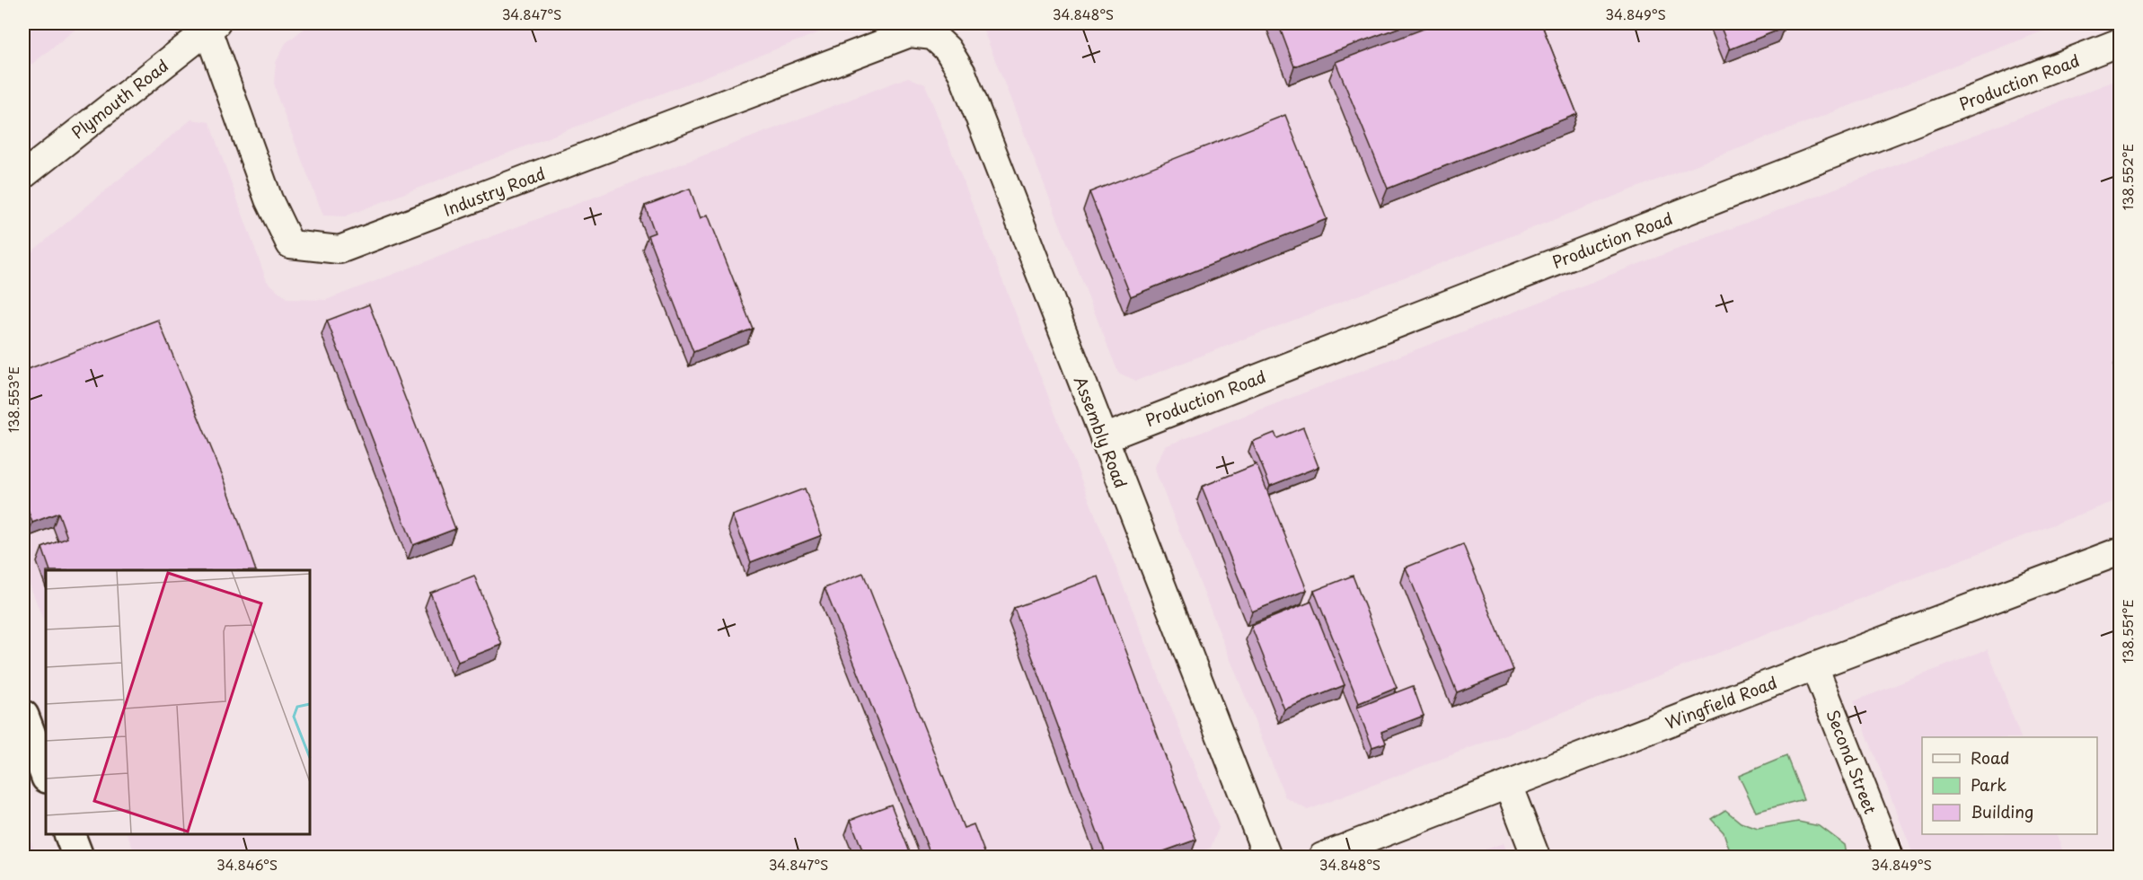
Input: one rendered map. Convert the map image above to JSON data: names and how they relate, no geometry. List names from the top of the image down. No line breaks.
{"streets":{"street":["Production Road","Plymouth Road","Industry Road","Assembly Road","Wingfield Road","Second Street"]},"crossings":[["Production Road","Assembly Road"],["Plymouth Road","Industry Road"],["Industry Road","Assembly Road"],["Wingfield Road","Second Street"]],"legend":["Road","Park","Building"],"coordinates":["34.847°S","34.848°S","34.849°S","138.552°E","138.553°E","138.551°E","34.846°S"]}
